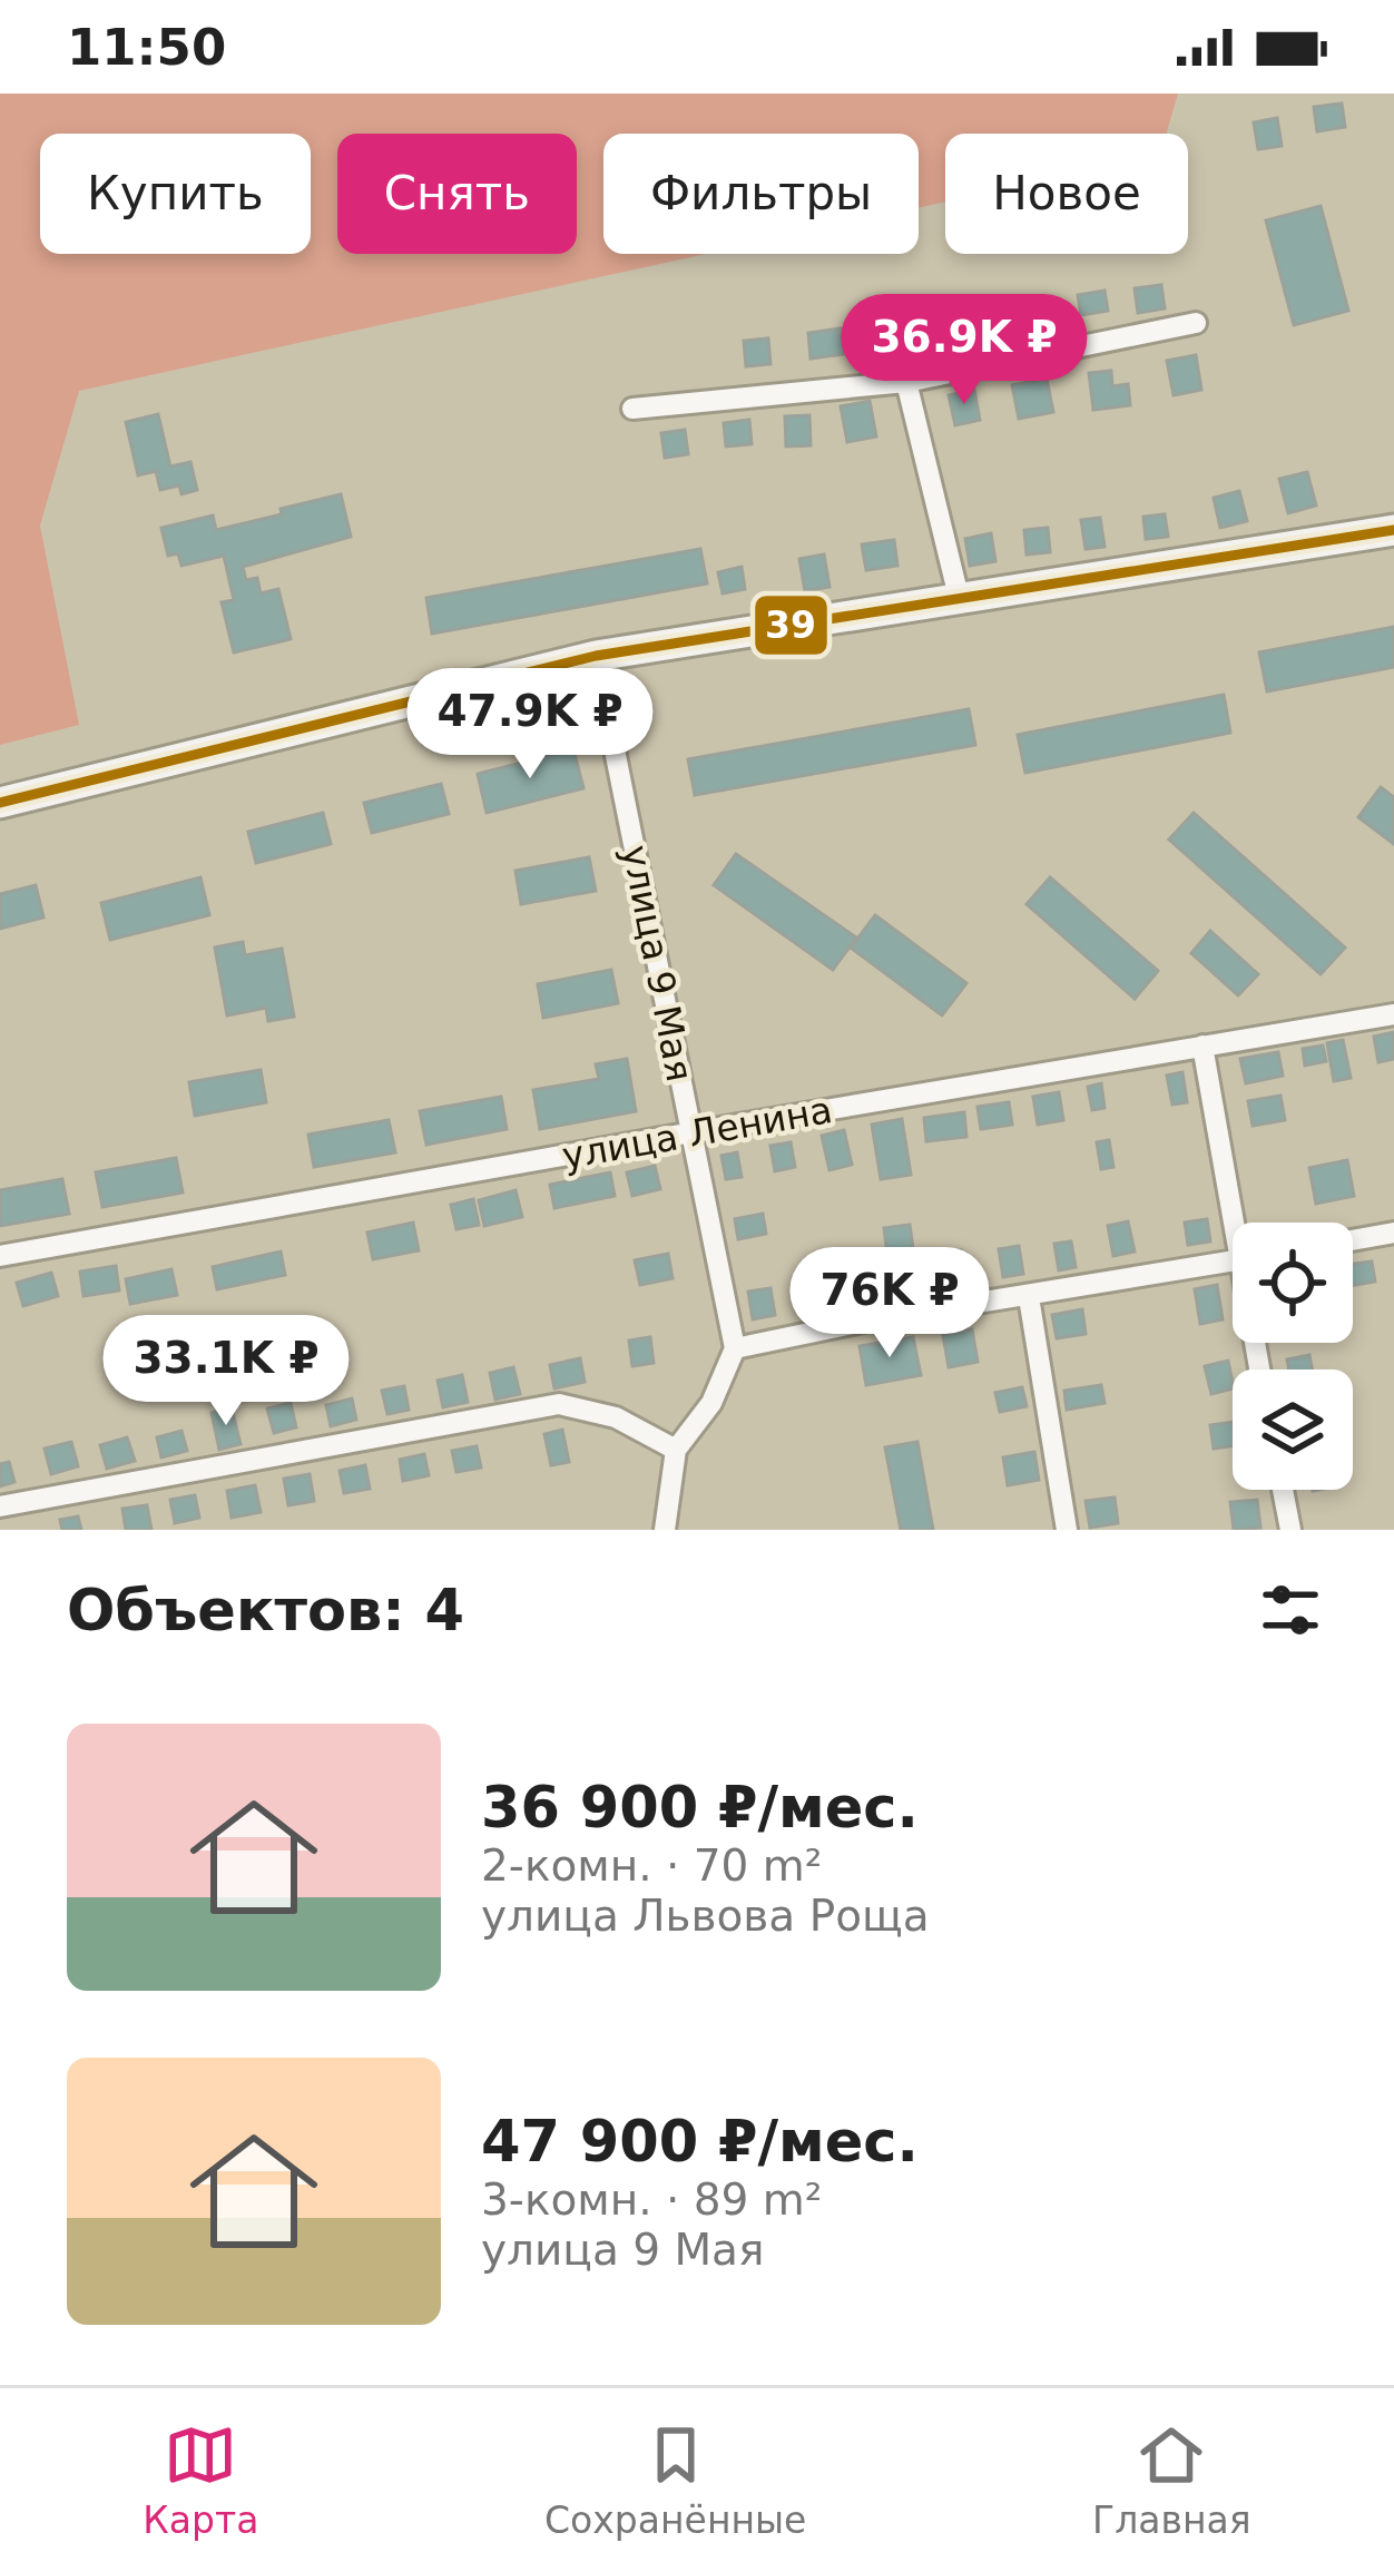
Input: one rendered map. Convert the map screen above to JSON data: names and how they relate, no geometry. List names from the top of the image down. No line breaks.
{"streets":{"street":["улица 9 Мая","улица Ленина"]},"crossings":[["улица 9 Мая","улица Ленина"]],"lines":["transit line 39"],"page":{"status":"11:50","chip":["Купить","Снять","Фильтры","Новое"],"price":["36.9K ₽","47.9K ₽","76K ₽","33.1K ₽"],"heading":"Объектов: 4","list":[{"name":"36 900 ₽/мес.","note":"2-комн. · 70 m² · улица Львова Роща"},{"name":"47 900 ₽/мес.","note":"3-комн. · 89 m² · улица 9 Мая"}],"tabs":["Карта","Сохранённые","Главная"]}}
